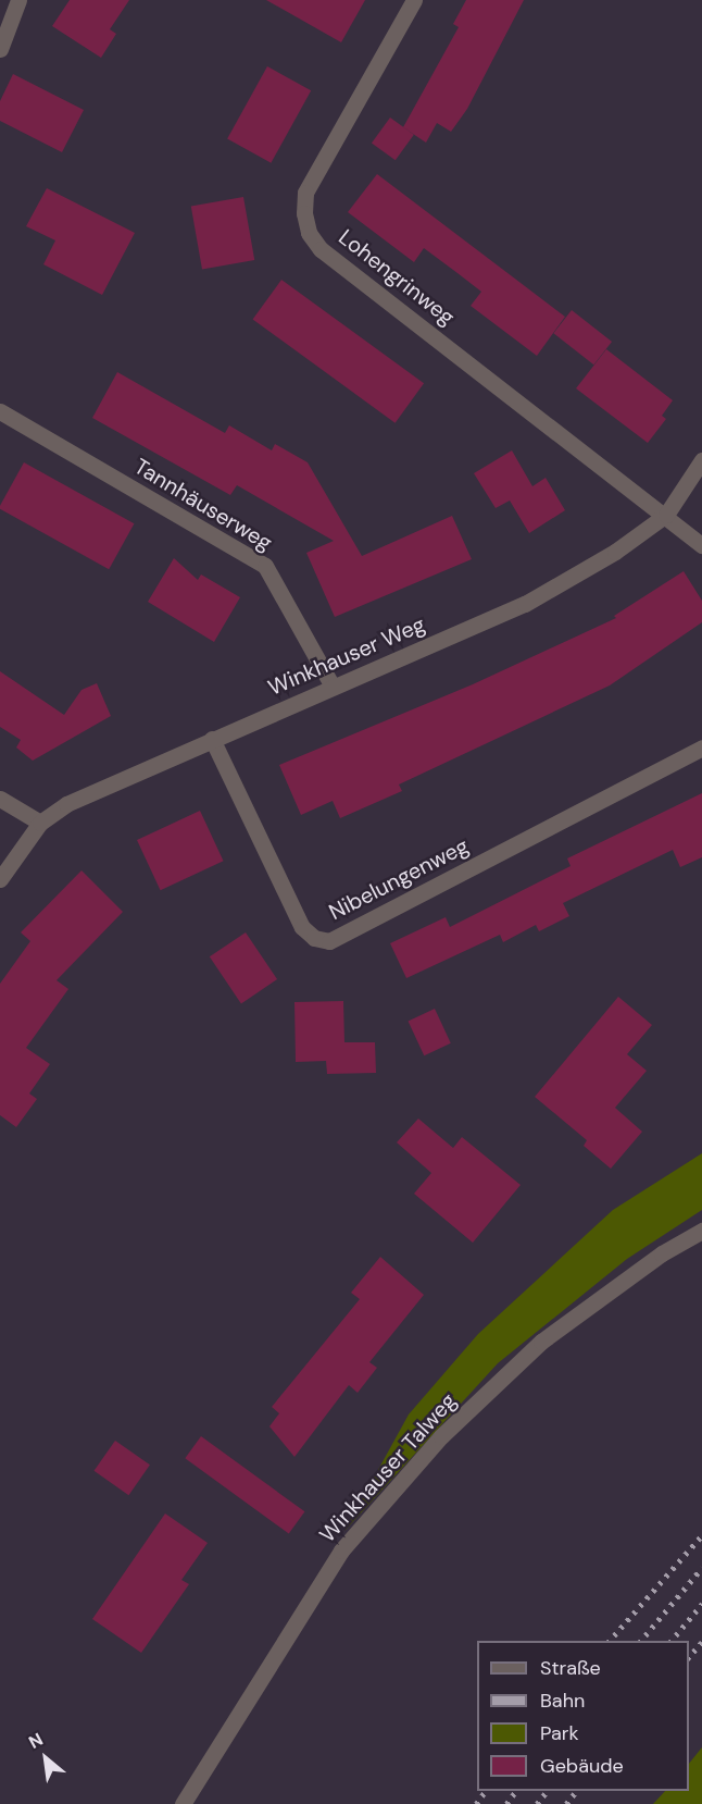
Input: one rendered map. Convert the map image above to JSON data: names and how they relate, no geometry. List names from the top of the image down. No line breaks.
{"streets":{"street":["Lohengrinweg","Tannhäuserweg","Winkhauser Weg","Nibelungenweg","Winkhauser Talweg"]},"crossings":[["Lohengrinweg","Winkhauser Weg"],["Tannhäuserweg","Winkhauser Weg"],["Winkhauser Weg","Nibelungenweg"]],"legend":["Straße","Bahn","Park","Gebäude"],"north":"top left"}
